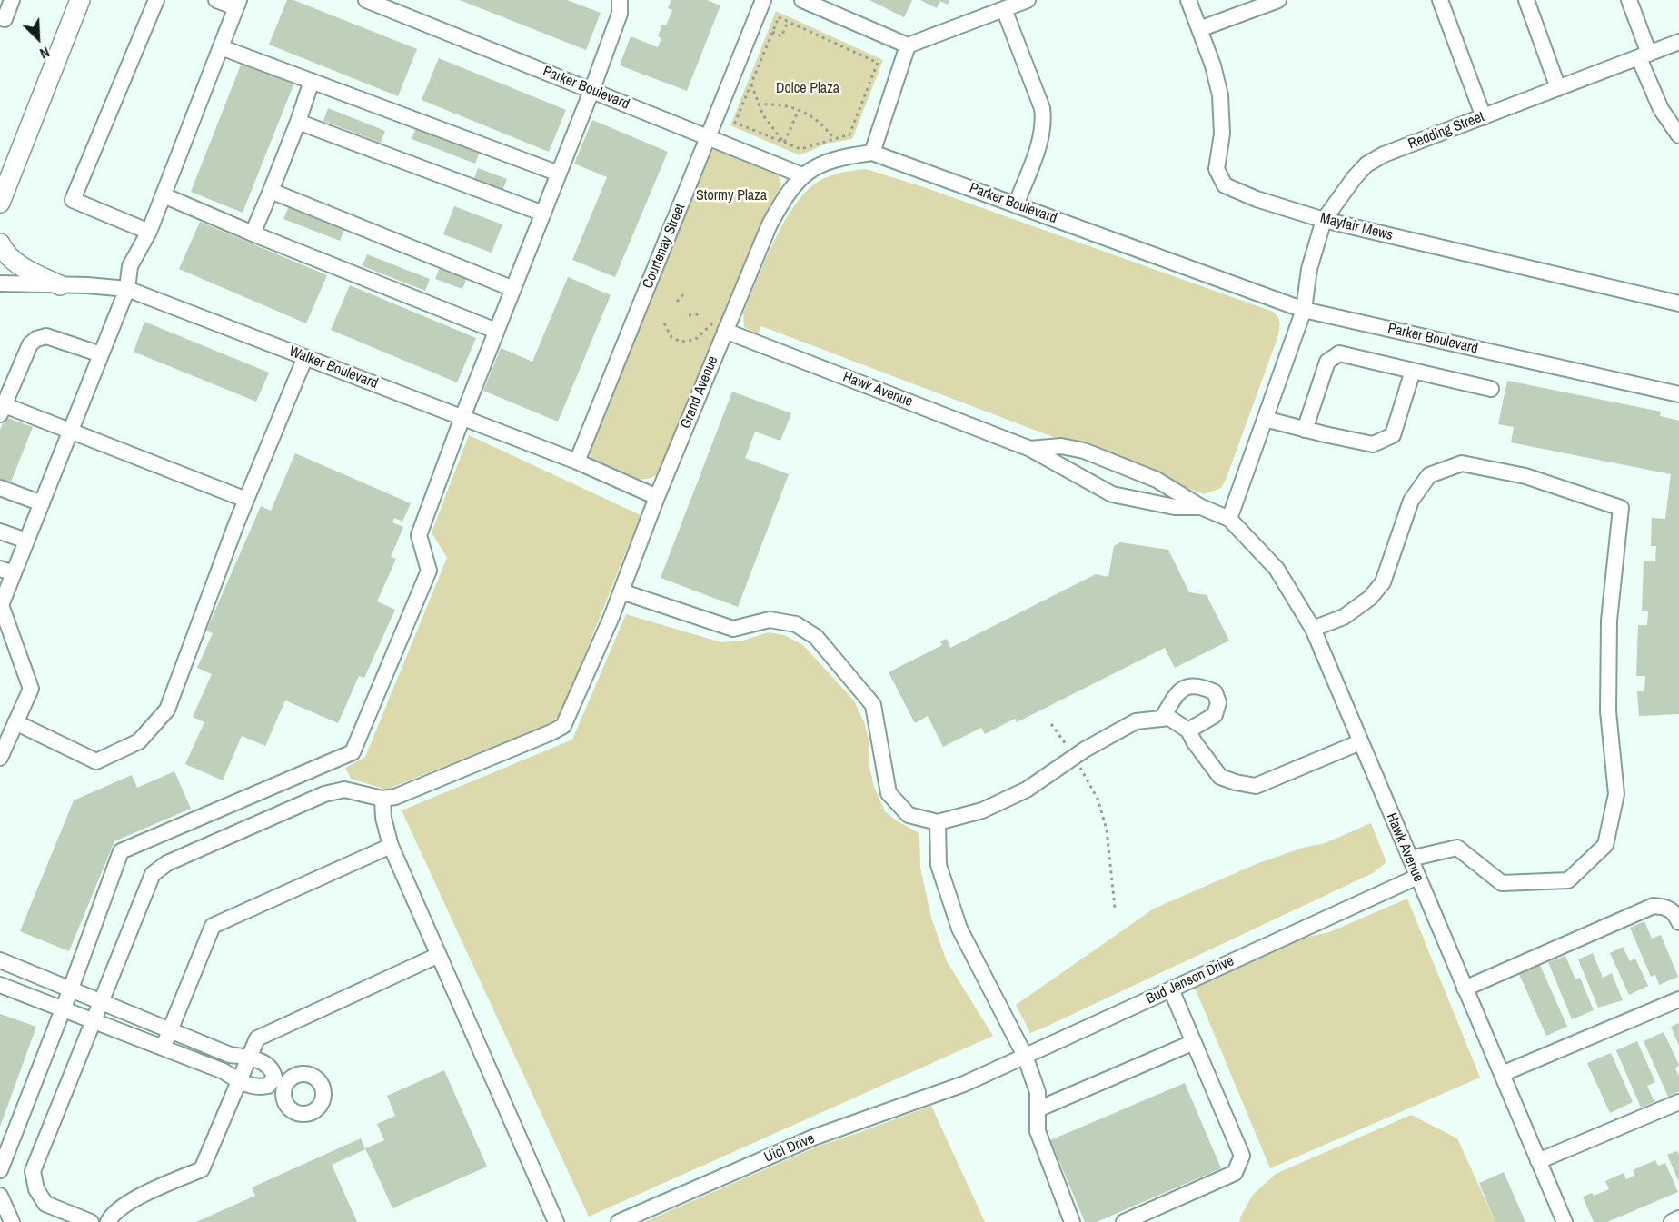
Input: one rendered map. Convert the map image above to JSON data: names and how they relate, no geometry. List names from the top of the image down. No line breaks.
{"streets":{"street":["Parker Boulevard","Redding Street","Mayfair Mews","Courtenay Street","Walker Boulevard","Hawk Avenue","Grand Avenue","Bud Jenson Drive","Uici Drive"]},"crossings":[["Parker Boulevard","Redding Street"],["Parker Boulevard","Courtenay Street"],["Parker Boulevard","Grand Avenue"],["Redding Street","Mayfair Mews"],["Redding Street","Hawk Avenue"],["Courtenay Street","Walker Boulevard"],["Walker Boulevard","Grand Avenue"],["Hawk Avenue","Grand Avenue"],["Hawk Avenue","Bud Jenson Drive"],["Bud Jenson Drive","Uici Drive"]],"parks":["Dolce Plaza","Stormy Plaza"],"north":"bottom right"}
